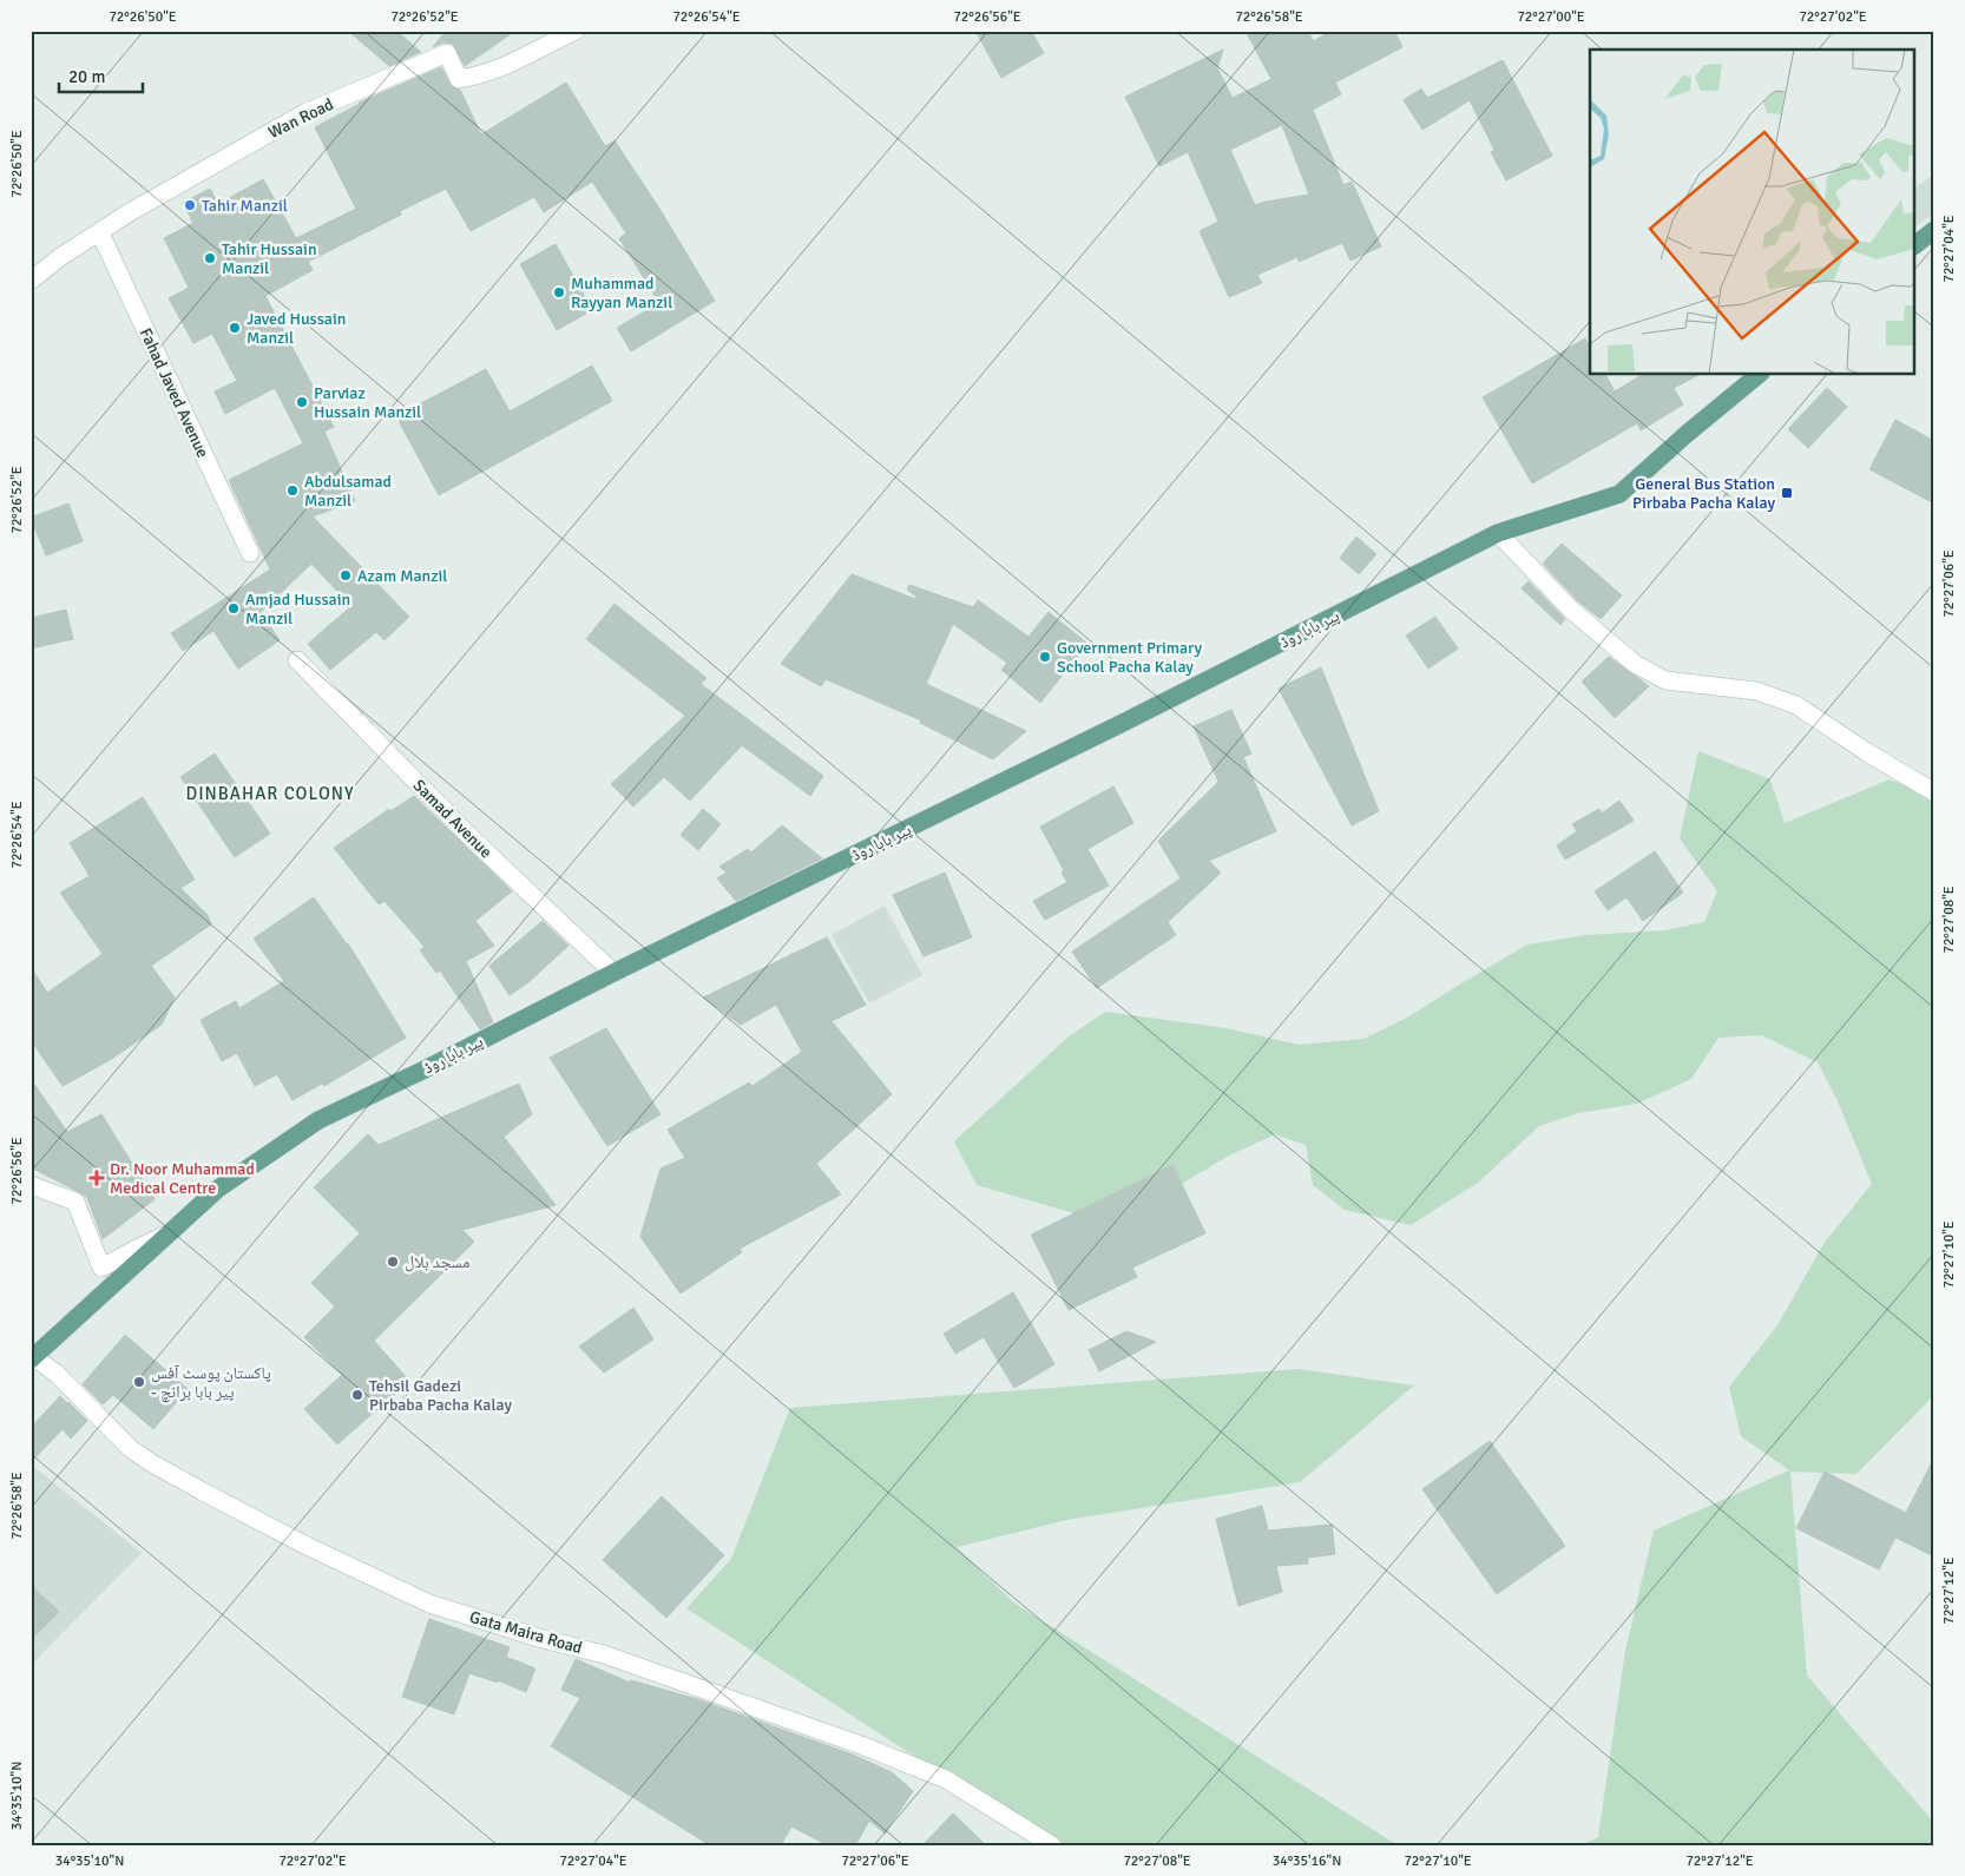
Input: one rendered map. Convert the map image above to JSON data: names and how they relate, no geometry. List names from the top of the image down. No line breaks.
{"streets":{"main road":["پیر بابا روڈ"],"street":["Wan Road","Fahad Javed Avenue","Samad Avenue","Gata Maira Road"]},"crossings":[["Wan Road","Fahad Javed Avenue"],["پیر بابا روڈ","Samad Avenue"],["پیر بابا روڈ","Gata Maira Road"]],"districts":["DINBAHAR COLONY"],"places":{"other":["Tahir Manzil","Tahir Hussain Manzil","Muhammad Rayyan Manzil","Javed Hussain Manzil","Parviaz Hussain Manzil","Abdulsamad Manzil","Azam Manzil","Amjad Hussain Manzil","Government Primary School Pacha Kalay","مسجد بلال","پاکستان پوسٹ آفس - پیر بابا برانچ","Tehsil Gadezi Pirbaba Pacha Kalay"],"transit":["General Bus Station Pirbaba Pacha Kalay"],"health":["Dr. Noor Muhammad Medical Centre"]},"scale_bar":"20 m","coordinates":["72°26'50\"E","72°26'52\"E","72°26'54\"E","72°26'56\"E","72°26'58\"E","72°27'00\"E","72°27'02\"E","72°27'04\"E","72°27'06\"E","72°27'08\"E","72°27'10\"E","72°27'12\"E","34°35'10\"N","34°35'16\"N"]}
